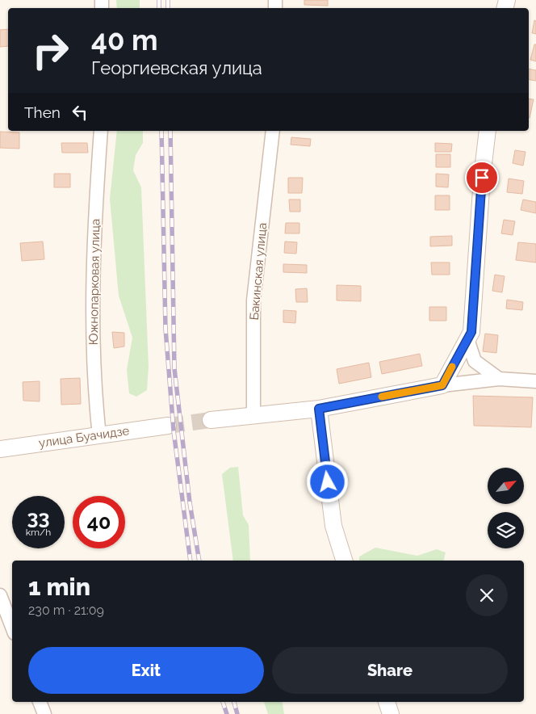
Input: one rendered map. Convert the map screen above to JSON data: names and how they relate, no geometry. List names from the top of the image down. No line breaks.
{"streets":{"street":["Бакинская улица","Южнопарковая улица","улица Буачидзе"]},"crossings":[["Южнопарковая улица","улица Буачидзе"]],"north":"top right","page":{"turn":["40 m","Георгиевская улица"],"then":"Then","speed":"33 km/h","limit":"40","heading":["1 min","230 m · 21:09"],"buttons":["Exit","Share"]}}
